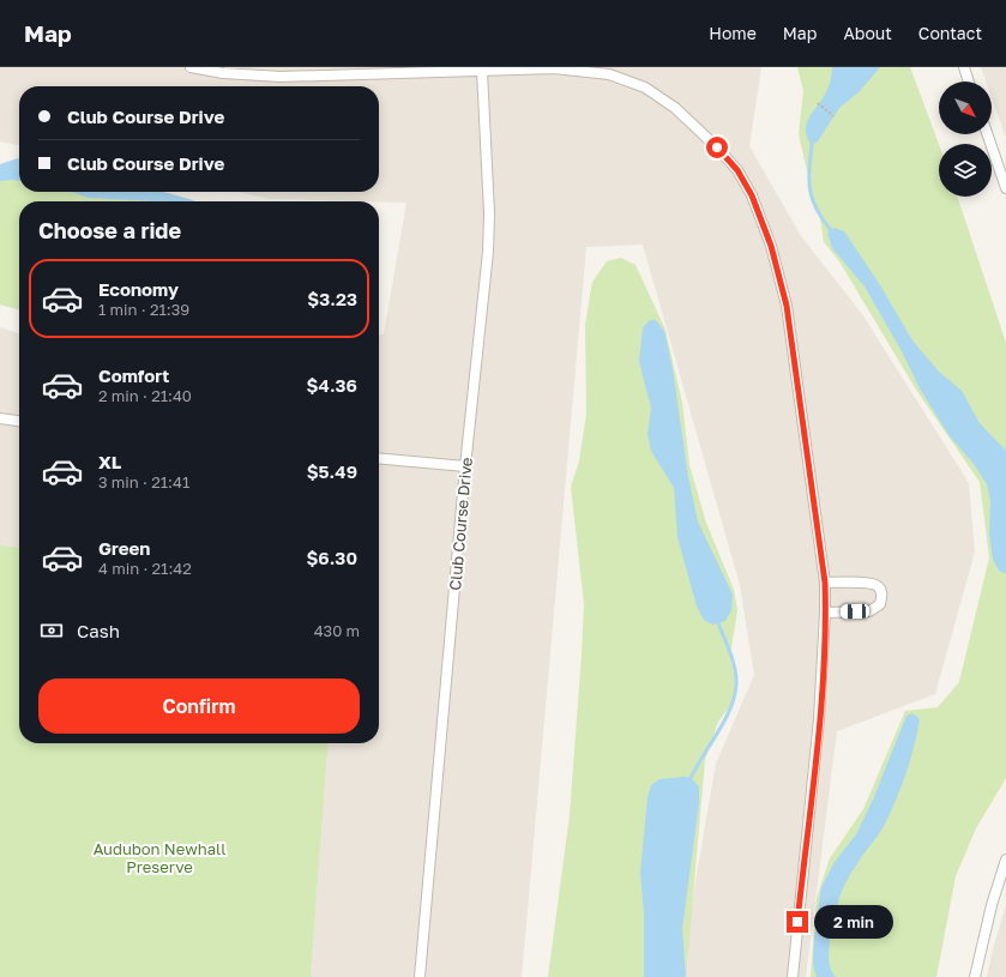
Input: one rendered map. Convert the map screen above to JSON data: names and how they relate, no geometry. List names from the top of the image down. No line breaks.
{"streets":{"street":["Club Course Drive"]},"parks":["Audubon Newhall Preserve"],"north":"bottom right","page":{"header":"Map","nav":["Home","Map","About","Contact"],"banner":["Club Course Drive","Club Course Drive"],"heading":"Choose a ride","list":[{"name":"Economy","note":"1 min · 21:39","value":"$3.23"},{"name":"Comfort","note":"2 min · 21:40","value":"$4.36"},{"name":"XL","note":"3 min · 21:41","value":"$5.49"},{"name":"Green","note":"4 min · 21:42","value":"$6.30"}],"pay":["Cash","430 m"],"buttons":"Confirm","bubble":"2 min"}}
